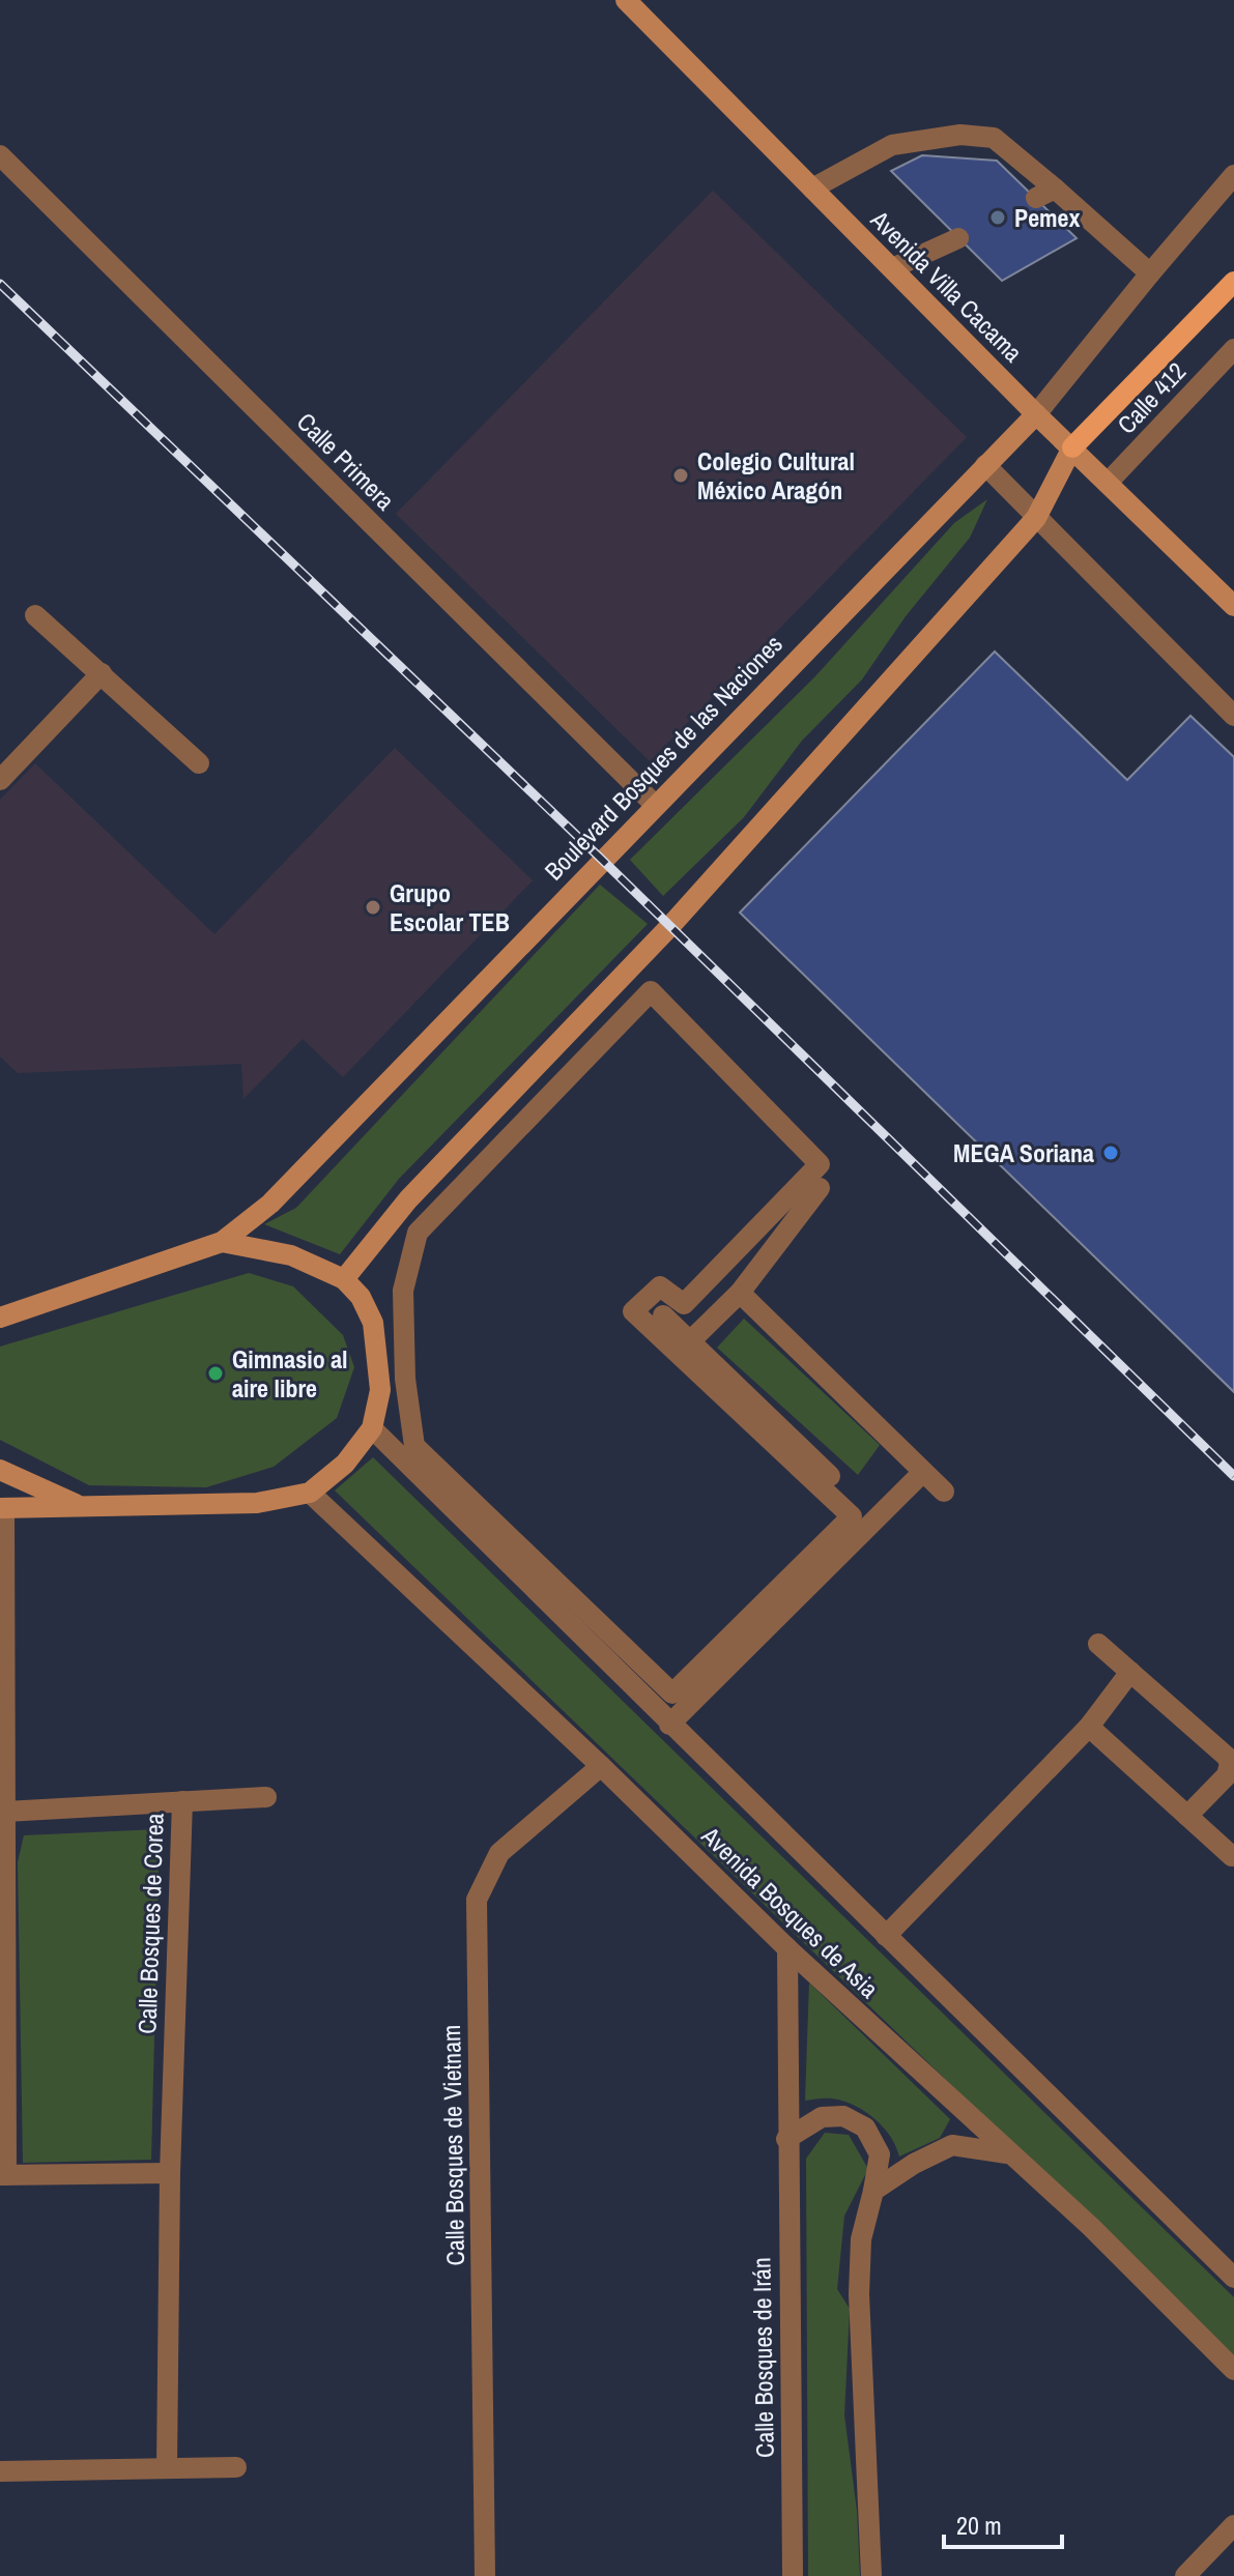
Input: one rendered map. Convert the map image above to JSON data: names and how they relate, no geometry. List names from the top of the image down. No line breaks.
{"streets":{"street":["Avenida Villa Cacama","Calle 412","Calle Primera","Boulevard Bosques de las Naciones","Avenida Bosques de Asia","Calle Bosques de Corea","Calle Bosques de Vietnam","Calle Bosques de Irán"]},"crossings":[["Avenida Villa Cacama","Calle 412"],["Avenida Villa Cacama","Boulevard Bosques de las Naciones"],["Calle Primera","Boulevard Bosques de las Naciones"],["Boulevard Bosques de las Naciones","Avenida Bosques de Asia"],["Avenida Bosques de Asia","Calle Bosques de Vietnam"],["Avenida Bosques de Asia","Calle Bosques de Irán"]],"places":["Pemex","Colegio Cultural México Aragón","Grupo Escolar TEB","MEGA Soriana","Gimnasio al aire libre"],"scale_bar":"20 m"}
